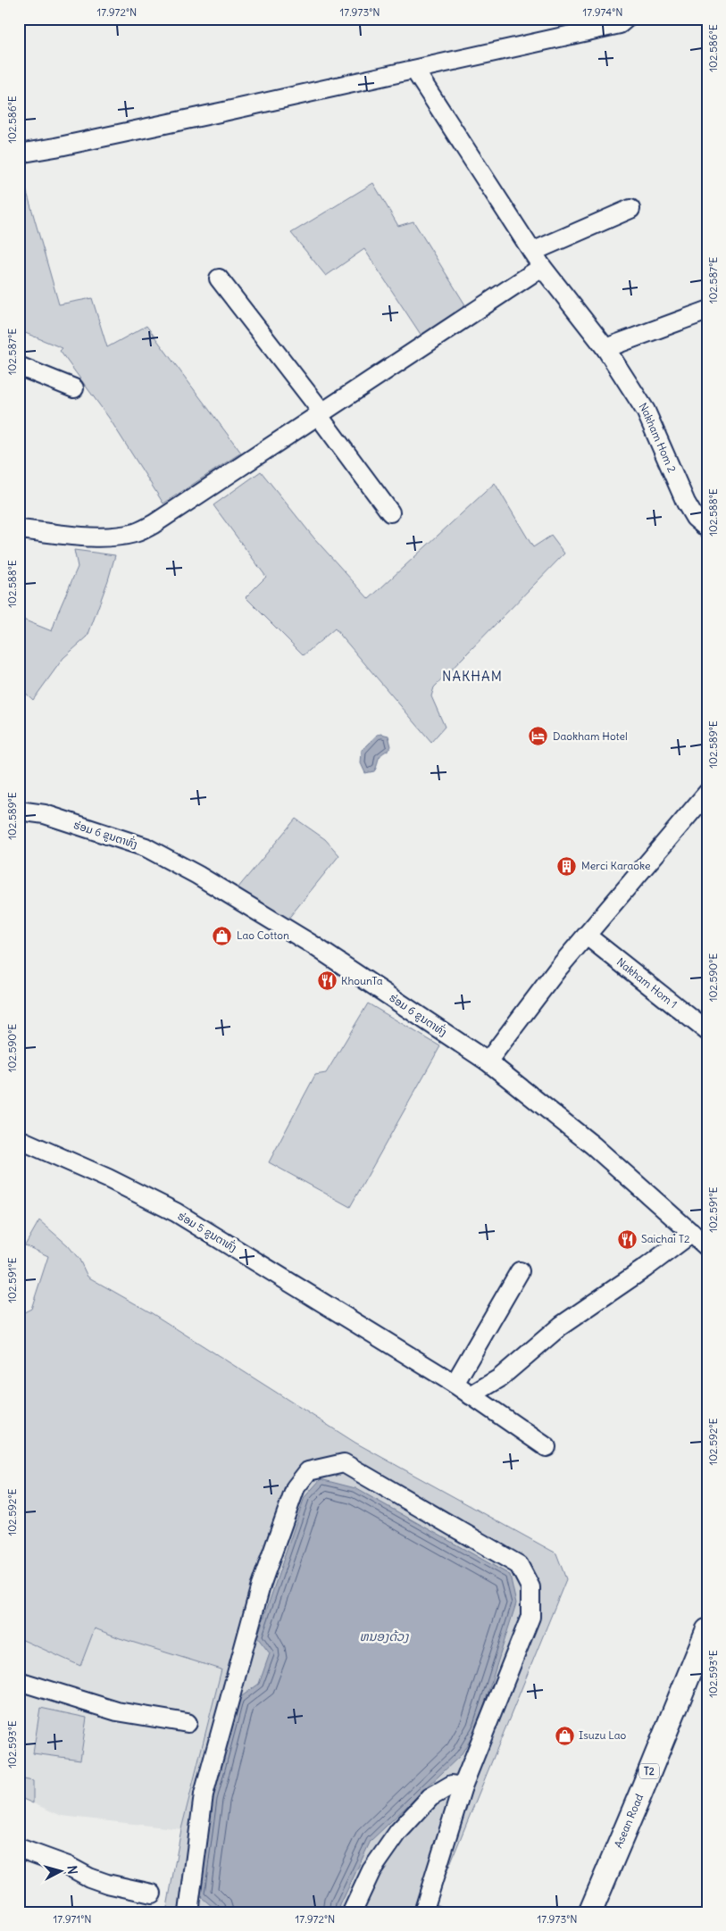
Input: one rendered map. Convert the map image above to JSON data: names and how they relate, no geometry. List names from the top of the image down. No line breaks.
{"streets":{"main road":["T2","Asean Road"],"street":["Nakham Hom 2","ຮ່ອມ 6 ຂູນຕາທົ່ງ","Nakham Hom 1","ຮ່ອມ 5 ຂູນຕາທົ່ງ"]},"districts":["NAKHAM"],"water":["ຫນອງດ້ວງ"],"places":{"hotel":["Daokham Hotel"],"building":["Merci Karaoke"],"shop":["Lao Cotton","Isuzu Lao"],"restaurant":["KhounTa","Saichai T2"]},"north":"right","coordinates":["17.972°N","17.973°N","17.974°N","102.586°E","102.587°E","102.588°E","102.589°E","102.590°E","102.591°E","102.592°E","102.593°E","17.971°N"]}
